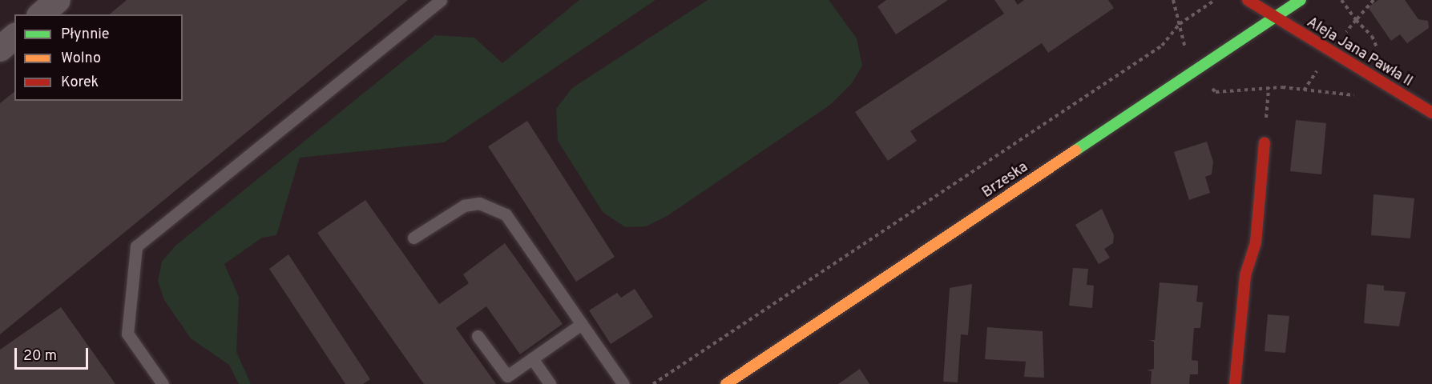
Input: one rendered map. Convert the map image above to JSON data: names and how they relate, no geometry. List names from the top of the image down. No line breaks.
{"streets":{"street":["Aleja Jana Pawła II","Brzeska"]},"crossings":[["Aleja Jana Pawła II","Brzeska"]],"legend":["Płynnie","Wolno","Korek"],"scale_bar":"20 m"}
